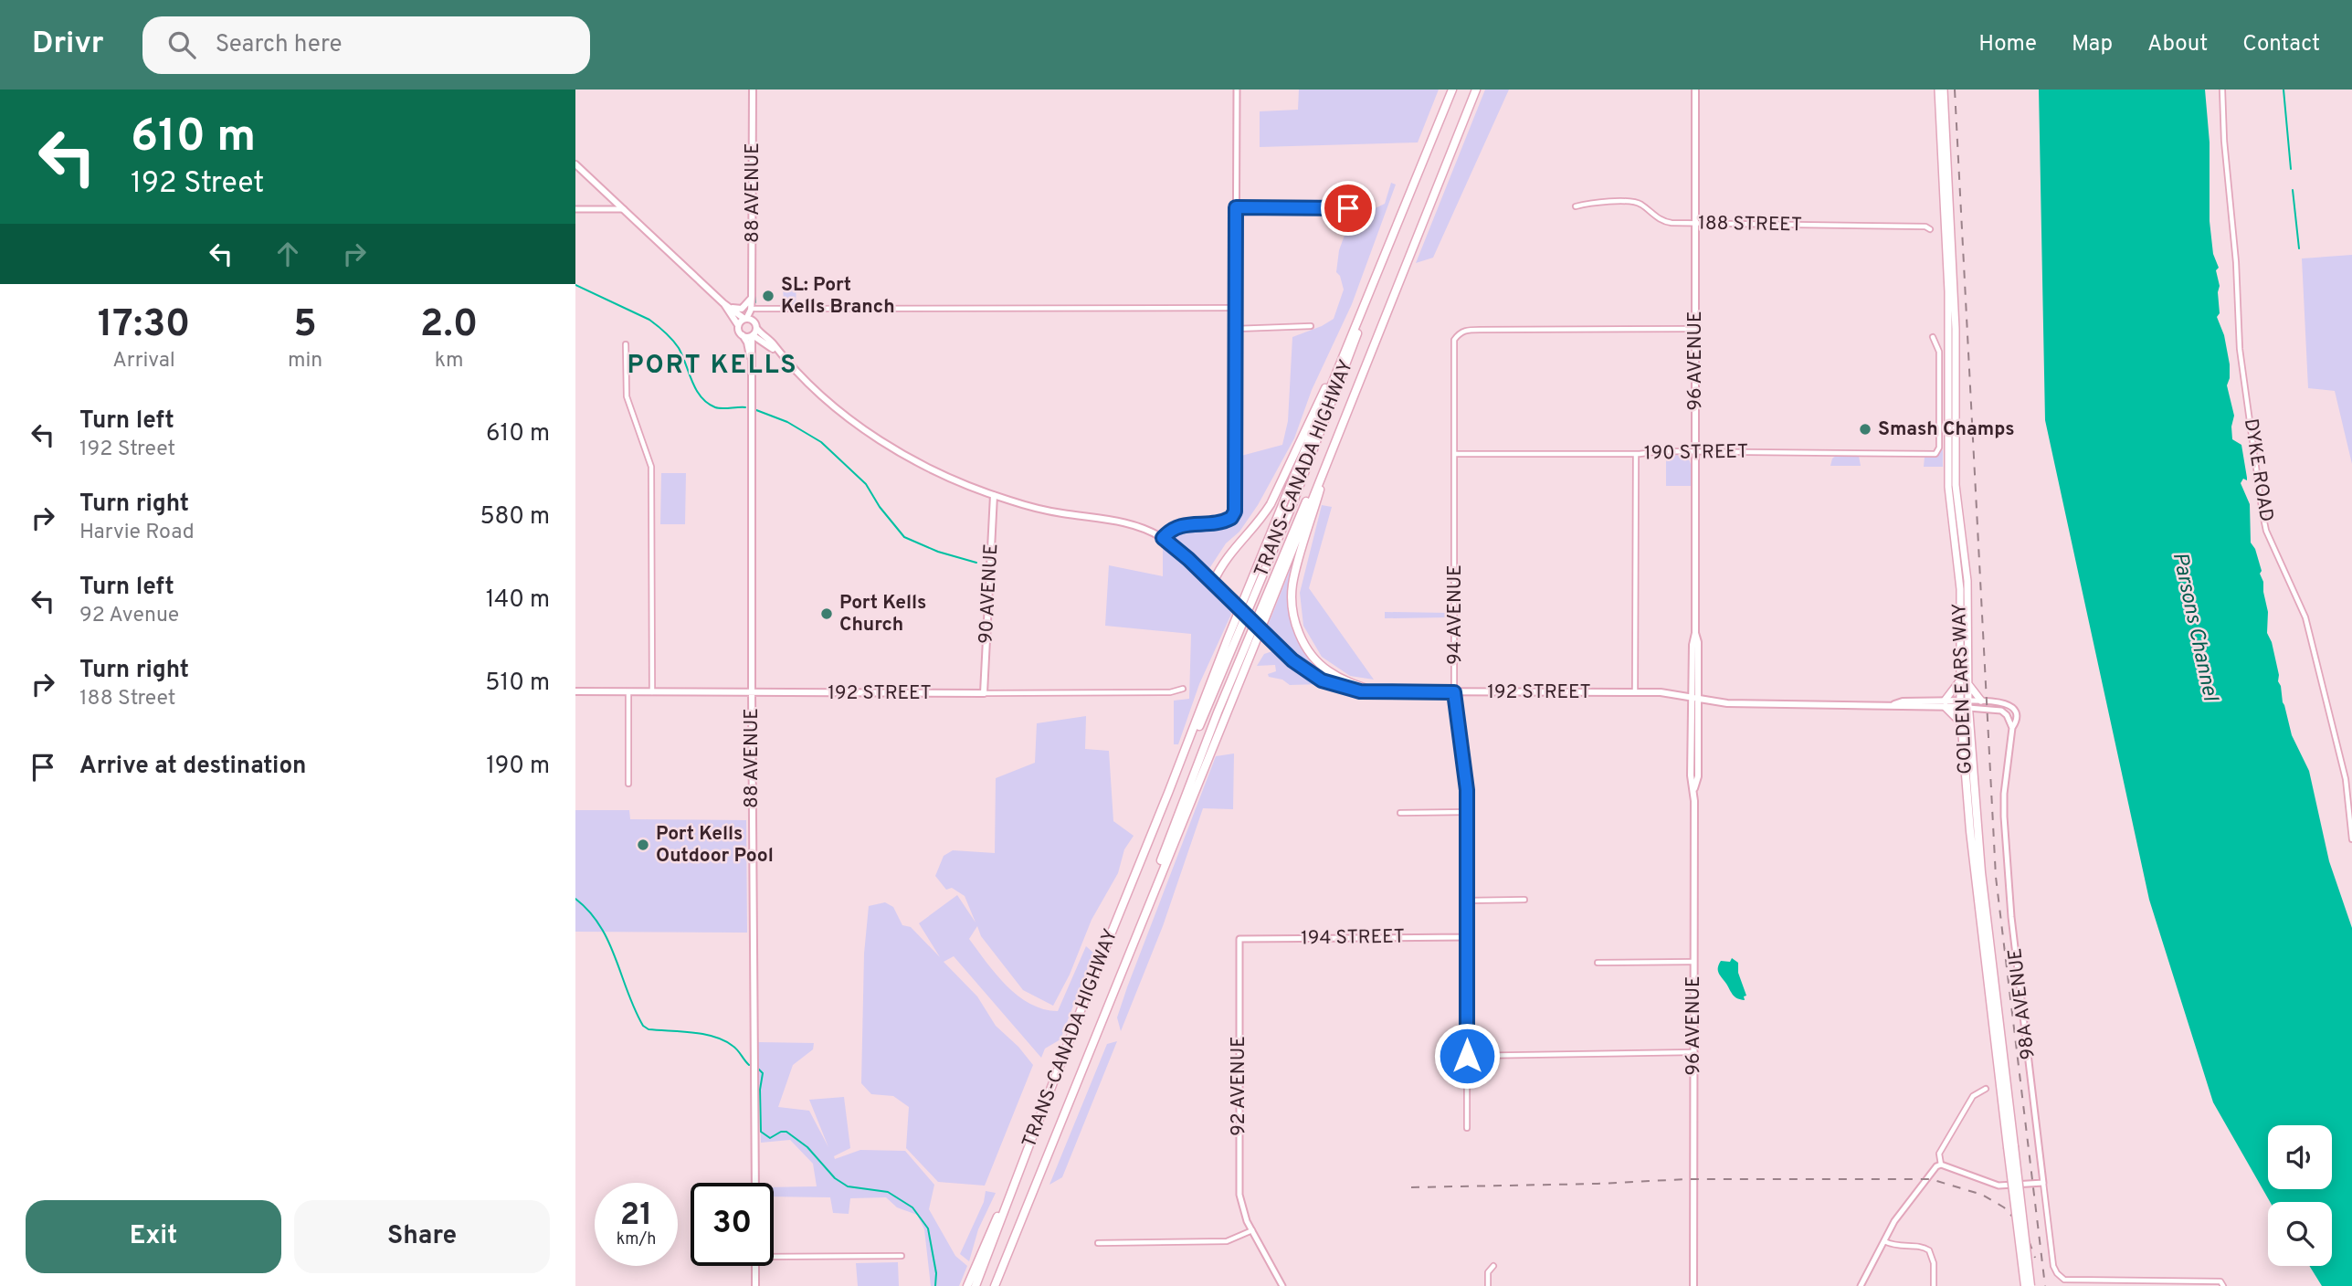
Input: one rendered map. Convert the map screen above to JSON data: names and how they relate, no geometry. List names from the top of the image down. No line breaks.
{"streets":{"highway":["TRANS-CANADA HIGHWAY","GOLDEN EARS WAY"],"main road":["88 AVENUE","96 AVENUE","90 AVENUE","192 STREET"],"street":["188 STREET","190 STREET","DYKE ROAD","94 AVENUE","194 STREET","98A AVENUE","92 AVENUE"]},"crossings":[["88 AVENUE","192 STREET"],["188 STREET","96 AVENUE"],["96 AVENUE","190 STREET"],["96 AVENUE","94 AVENUE"],["96 AVENUE","192 STREET"],["190 STREET","94 AVENUE"],["90 AVENUE","192 STREET"],["94 AVENUE","192 STREET"],["94 AVENUE","194 STREET"],["GOLDEN EARS WAY","192 STREET"],["192 STREET","98A AVENUE"],["194 STREET","92 AVENUE"]],"districts":["PORT KELLS"],"water":["Parsons Channel"],"places":["SL: Port Kells Branch","Smash Champs","Port Kells Church","Port Kells Outdoor Pool"],"page":{"header":"Drivr","search":"Search here","nav":["Home","Map","About","Contact"],"turn":["610 m","192 Street"],"eta":["17:30","Arrival","5","min","2.0","km"],"list":[{"name":"Turn left","note":"192 Street","value":"610 m"},{"name":"Turn right","note":"Harvie Road","value":"580 m"},{"name":"Turn left","note":"92 Avenue","value":"140 m"},{"name":"Turn right","note":"188 Street","value":"510 m"},{"name":"Arrive at destination","value":"190 m"}],"speed":"21 km/h","limit":"30","buttons":["Exit","Share"]}}
